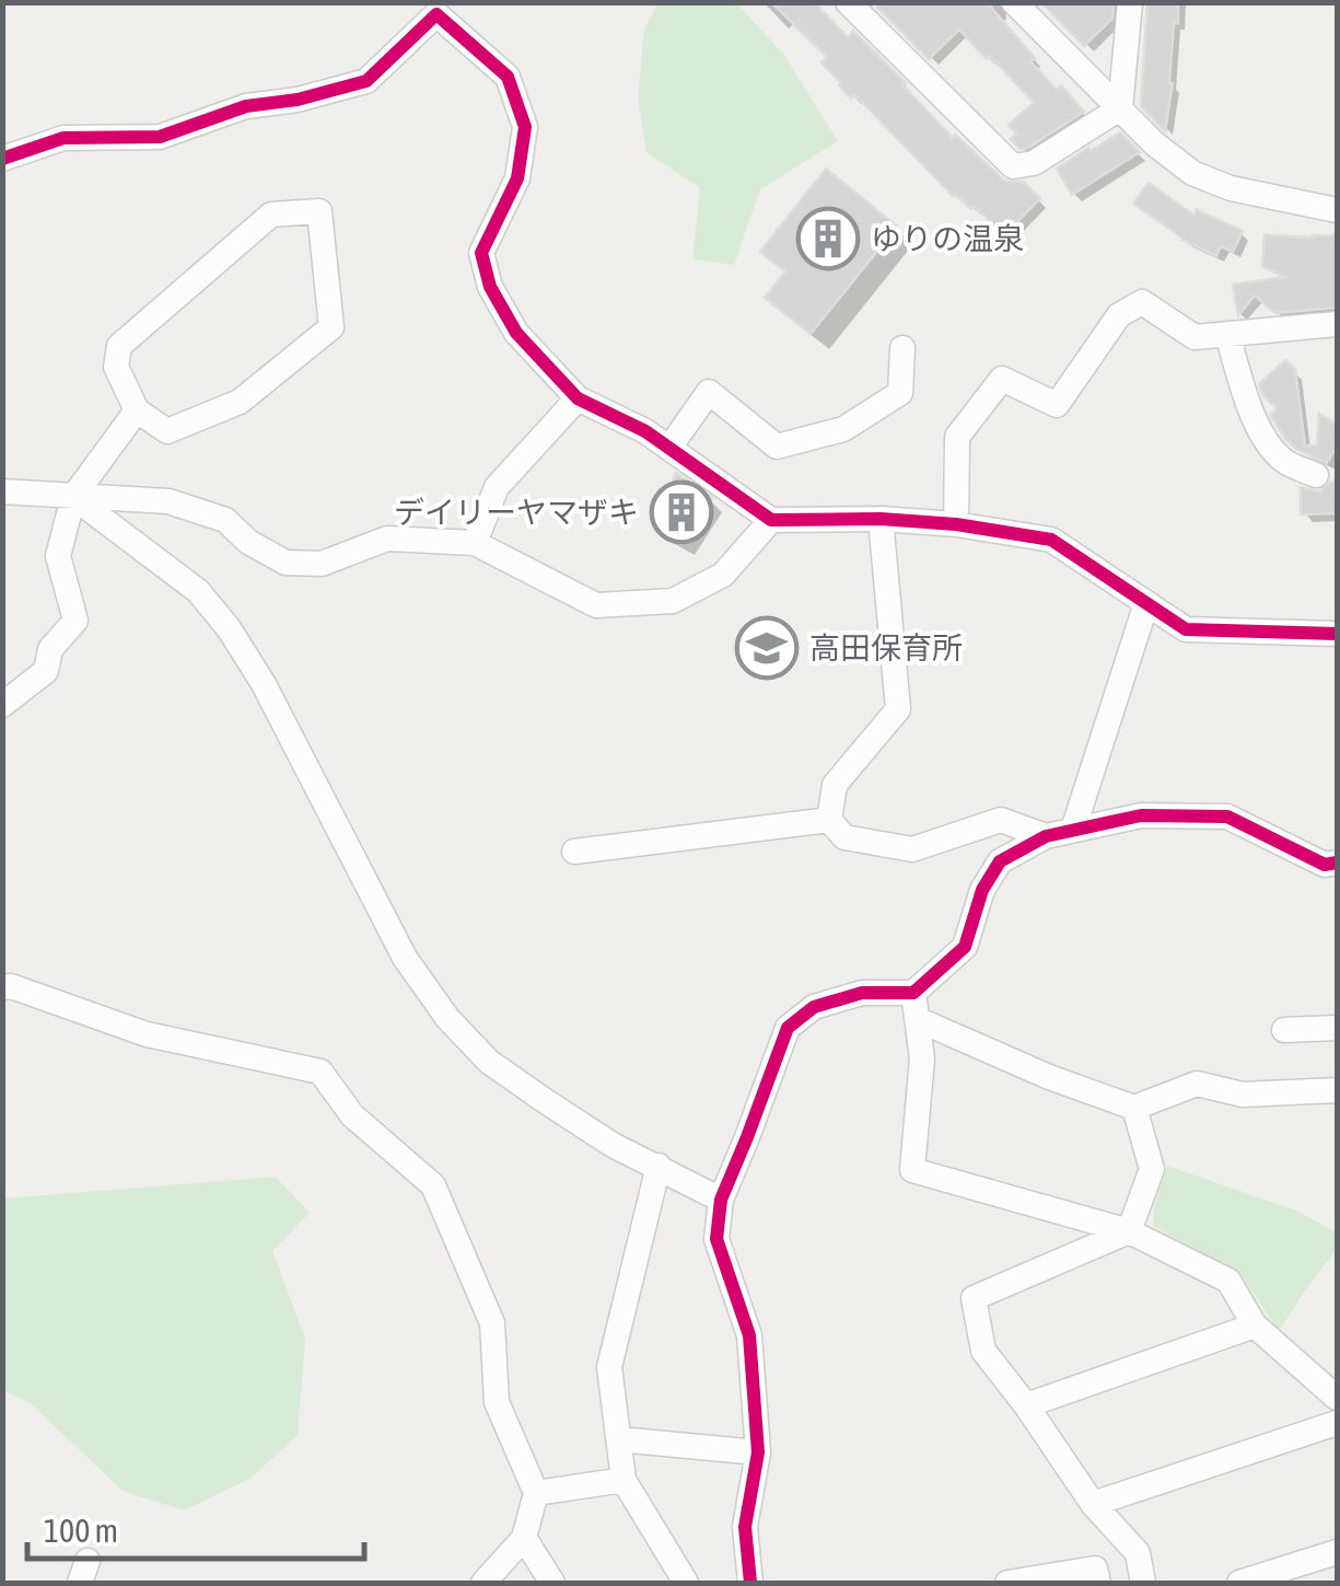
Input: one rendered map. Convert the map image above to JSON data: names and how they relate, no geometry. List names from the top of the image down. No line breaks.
{"places":{"building":["ゆりの温泉","デイリーヤマザキ"],"school or university":["高田保育所"]},"scale_bar":"100 m"}
